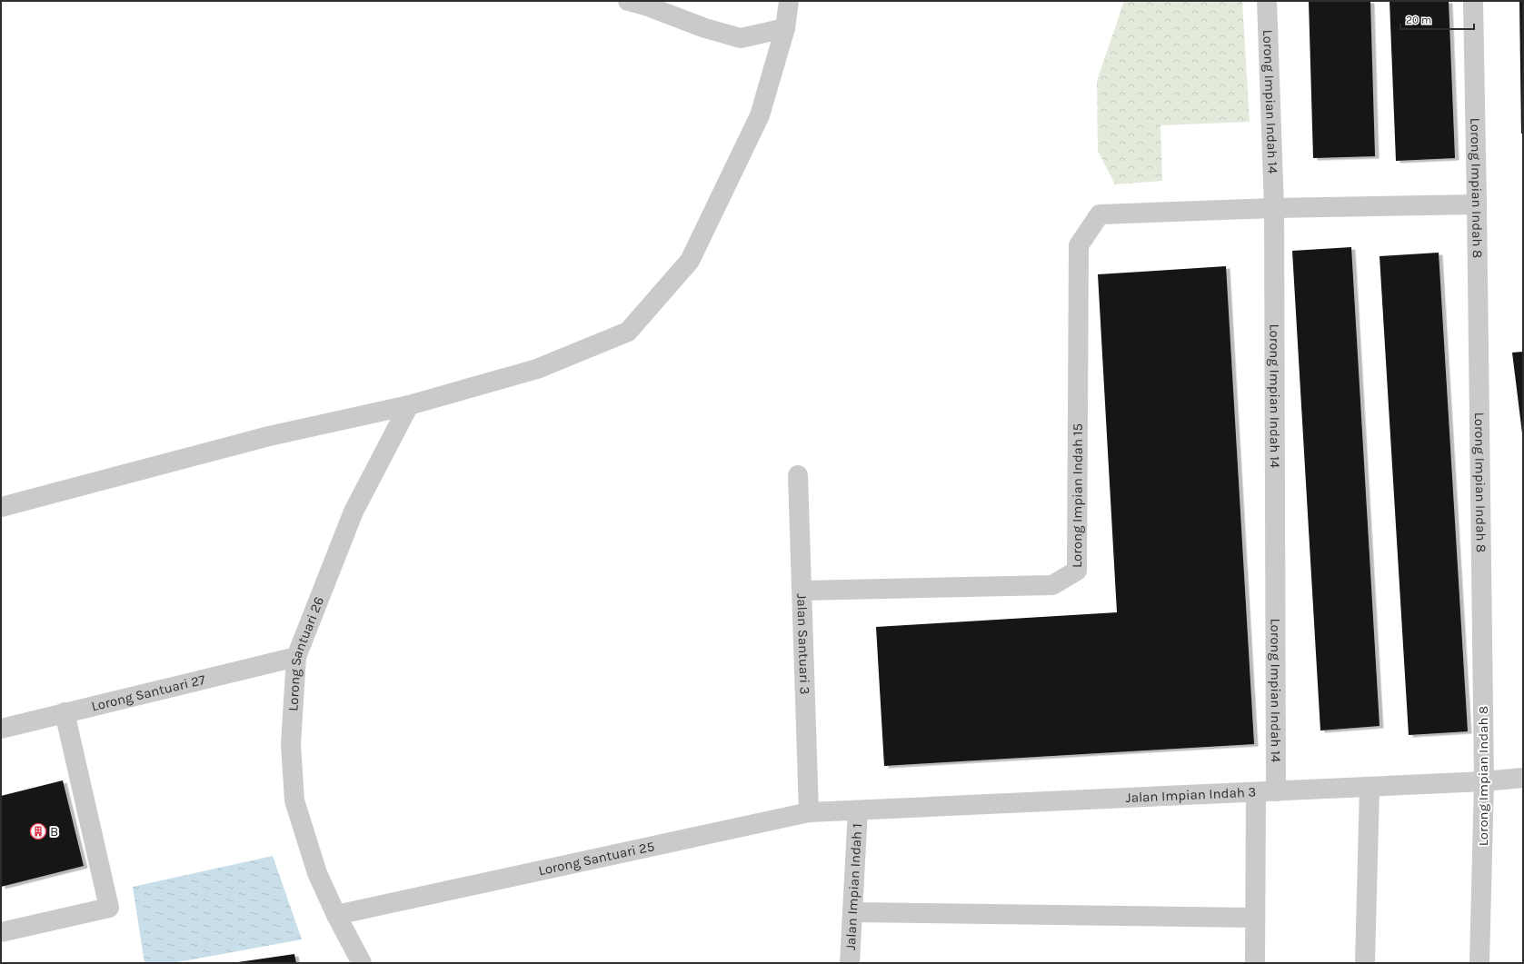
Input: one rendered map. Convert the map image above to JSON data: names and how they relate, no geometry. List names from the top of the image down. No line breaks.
{"streets":{"street":["Lorong Impian Indah 14","Lorong Impian Indah 8","Lorong Impian Indah 15","Jalan Santuari 3","Lorong Santuari 26","Lorong Santuari 27","Jalan Impian Indah 3","Lorong Santuari 25","Jalan Impian Indah 1"]},"crossings":[["Lorong Impian Indah 14","Lorong Impian Indah 15"],["Lorong Impian Indah 14","Jalan Impian Indah 3"],["Lorong Impian Indah 8","Jalan Impian Indah 3"],["Lorong Impian Indah 15","Jalan Santuari 3"],["Jalan Santuari 3","Lorong Santuari 25"],["Lorong Santuari 26","Lorong Santuari 27"],["Lorong Santuari 26","Lorong Santuari 25"],["Jalan Impian Indah 3","Lorong Santuari 25"],["Jalan Impian Indah 3","Jalan Impian Indah 1"],["Lorong Santuari 25","Jalan Impian Indah 1"]],"places":{"building":["B"]},"scale_bar":"20 m"}
